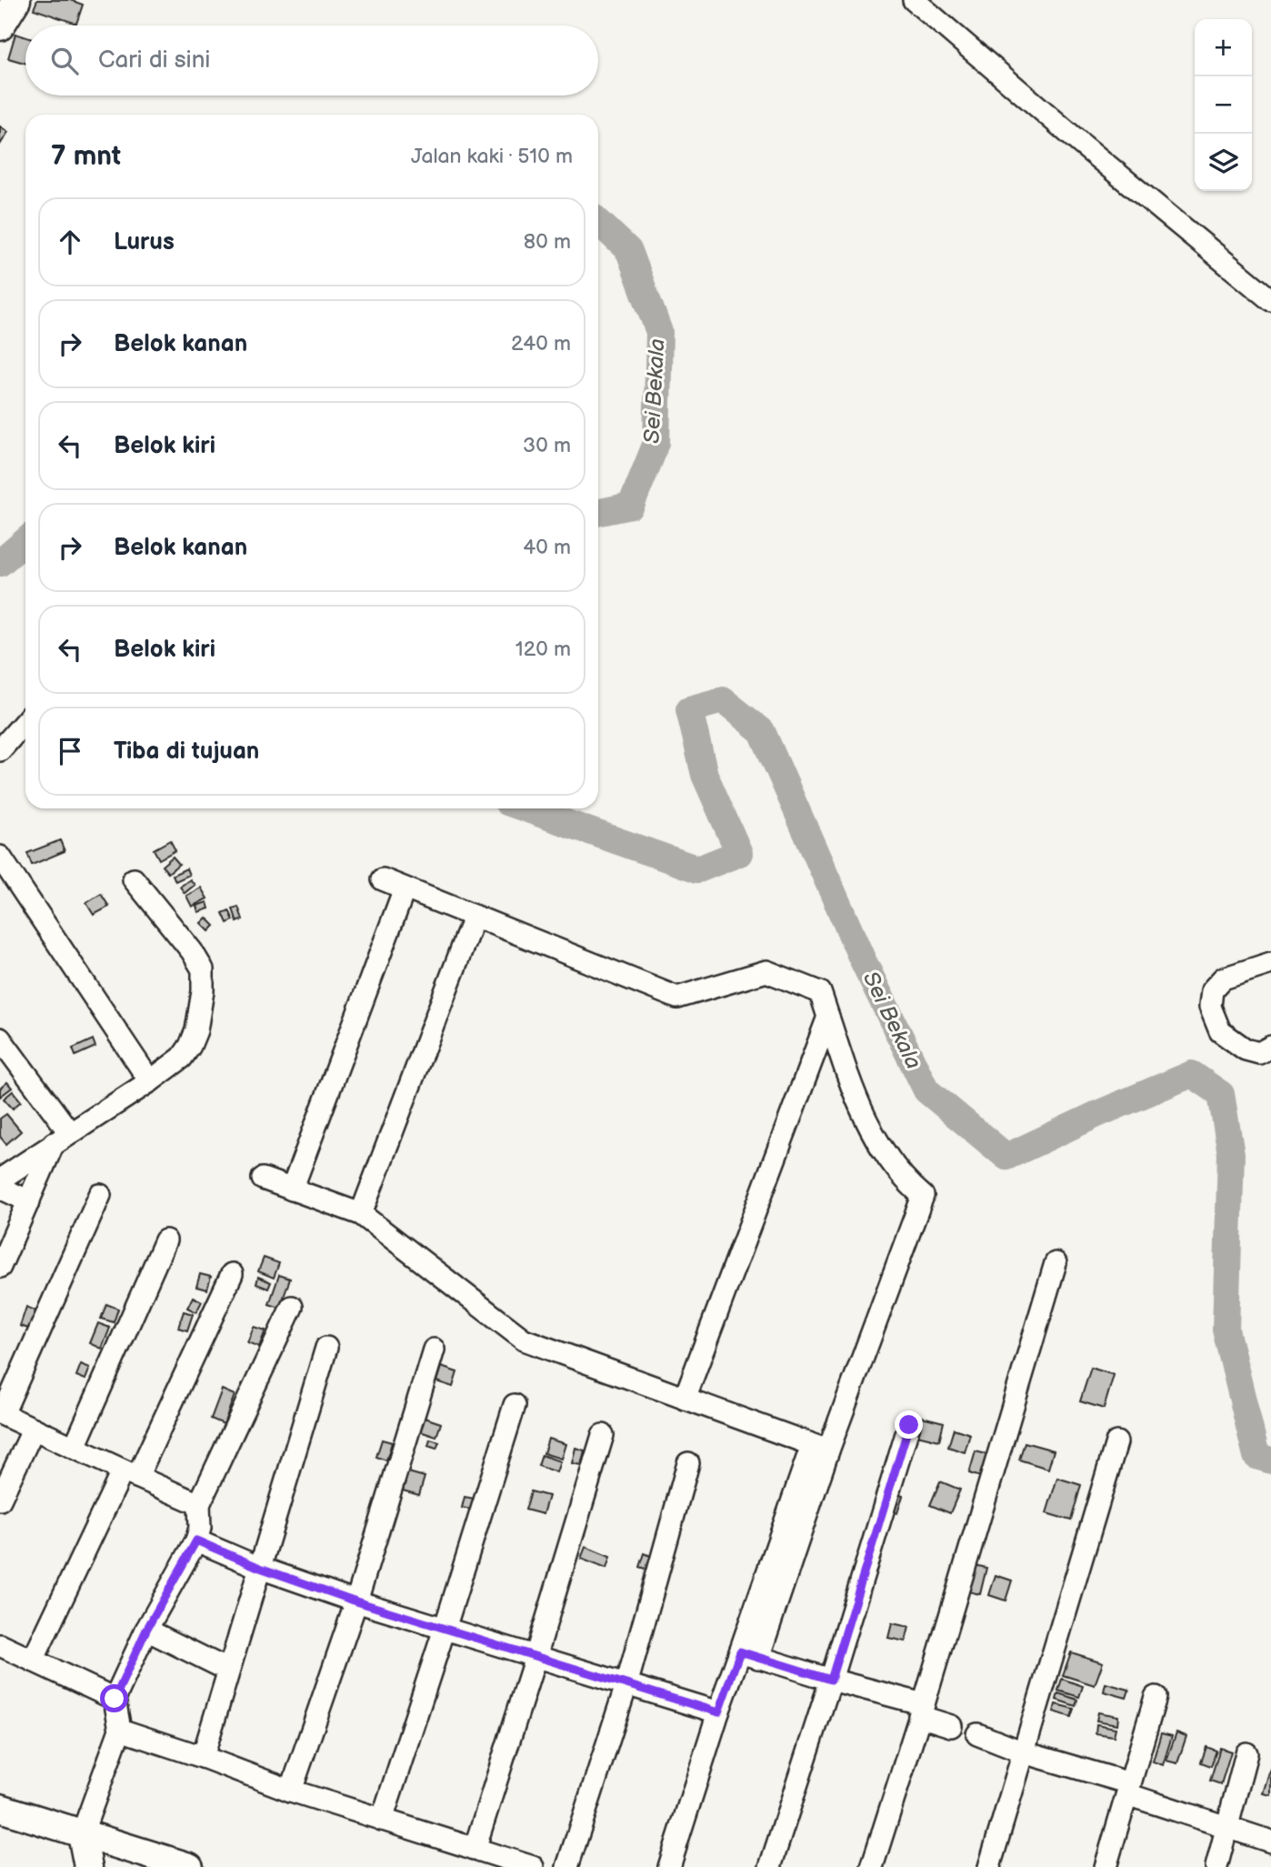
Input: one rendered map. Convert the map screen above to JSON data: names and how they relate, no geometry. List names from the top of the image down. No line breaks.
{"water":["Sei Bekala"],"page":{"map_buttons":["+","−"],"search":"Cari di sini","heading":["7 mnt","Jalan kaki · 510 m"],"list":[["Lurus","80 m"],["Belok kanan","240 m"],["Belok kiri","30 m"],["Belok kanan","40 m"],["Belok kiri","120 m"],"Tiba di tujuan"]}}
